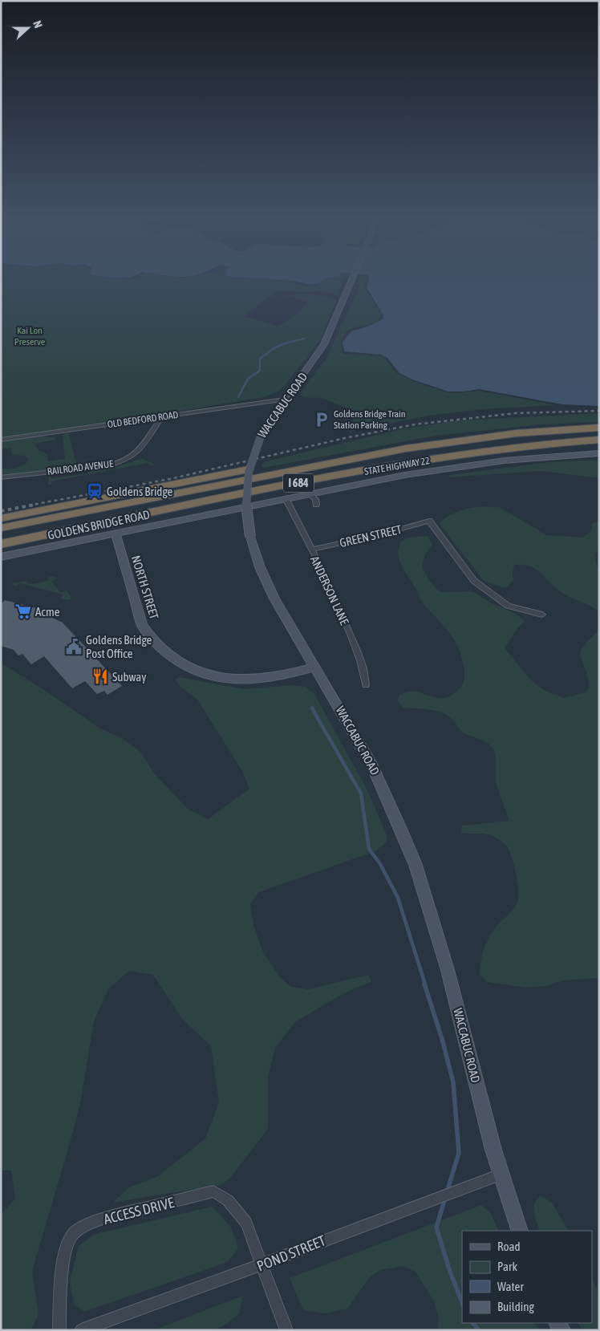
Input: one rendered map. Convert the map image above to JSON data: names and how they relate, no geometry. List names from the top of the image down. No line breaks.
{"streets":{"highway":["I 684"],"main road":["WACCABUC ROAD","STATE HIGHWAY 22","GOLDENS BRIDGE ROAD","NORTH STREET"],"street":["OLD BEDFORD ROAD","RAILROAD AVENUE","GREEN STREET","ANDERSON LANE","ACCESS DRIVE","POND STREET"]},"crossings":[["WACCABUC ROAD","OLD BEDFORD ROAD"],["WACCABUC ROAD","NORTH STREET"],["WACCABUC ROAD","POND STREET"],["OLD BEDFORD ROAD","RAILROAD AVENUE"],["STATE HIGHWAY 22","GOLDENS BRIDGE ROAD"],["STATE HIGHWAY 22","ANDERSON LANE"],["GOLDENS BRIDGE ROAD","NORTH STREET"],["GREEN STREET","ANDERSON LANE"],["ACCESS DRIVE","POND STREET"]],"parks":["Kai Lon Preserve"],"places":{"parking":["Goldens Bridge Train Station Parking"],"station":["Goldens Bridge"],"supermarket":["Acme"],"public building":["Goldens Bridge Post Office"],"restaurant":["Subway"]},"legend":["Road","Park","Water","Building"],"north":"right"}
